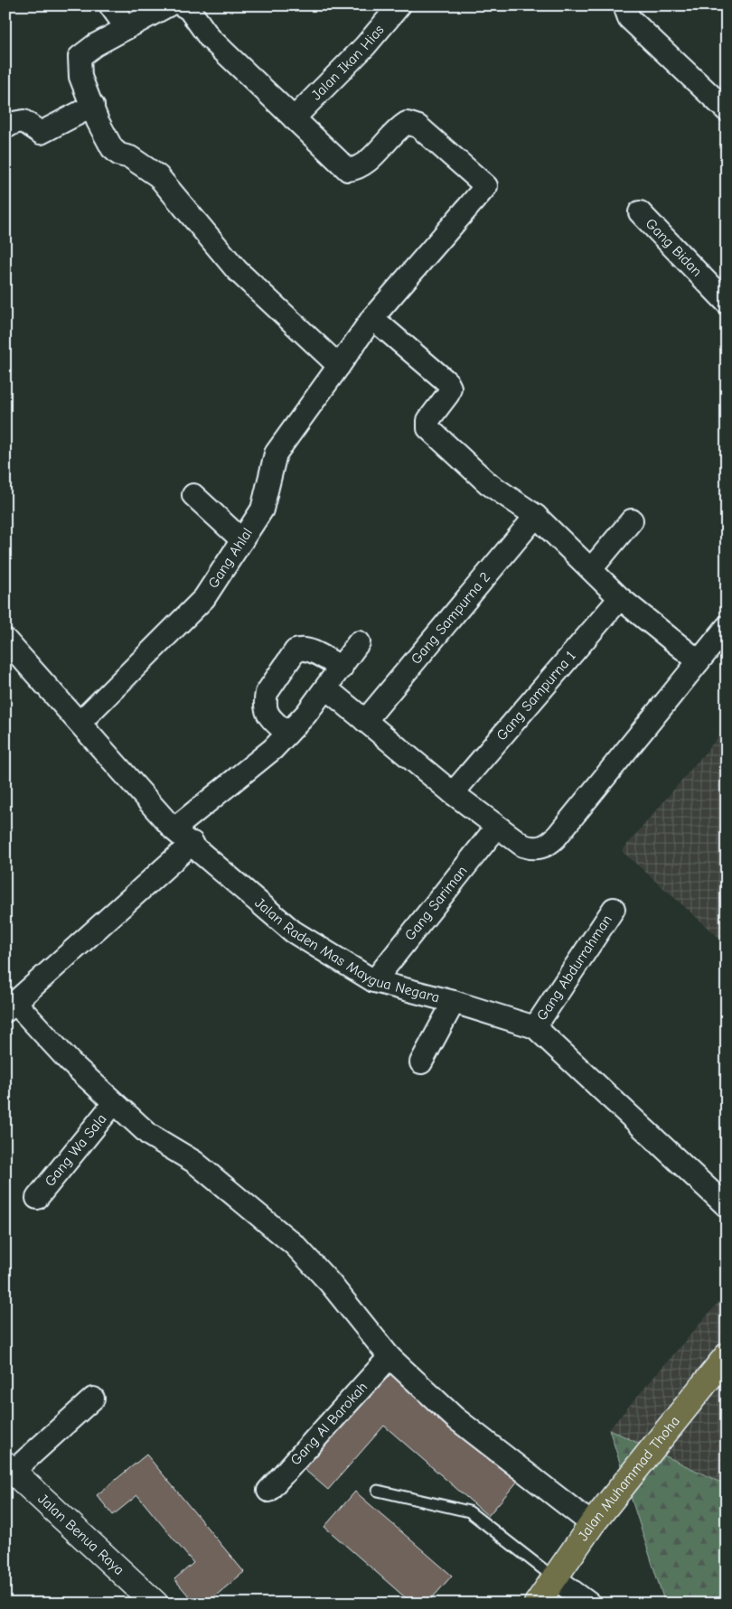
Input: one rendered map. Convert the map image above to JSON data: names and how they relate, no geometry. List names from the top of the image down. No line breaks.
{"streets":{"main road":["Jalan Muhammad Thoha"],"street":["Jalan Ikan Hias","Gang Bidan","Gang Ahlal","Gang Sampurna 2","Gang Sampurna 1","Gang Sariman","Jalan Raden Mas Maygua Negara","Gang Abdurrahman","Gang Wa Sala","Gang Al Barokah","Jalan Benua Raya"]},"crossings":[["Jalan Ikan Hias","Gang Ahlal"],["Gang Ahlal","Jalan Raden Mas Maygua Negara"],["Gang Sariman","Jalan Raden Mas Maygua Negara"],["Jalan Raden Mas Maygua Negara","Gang Abdurrahman"]]}
